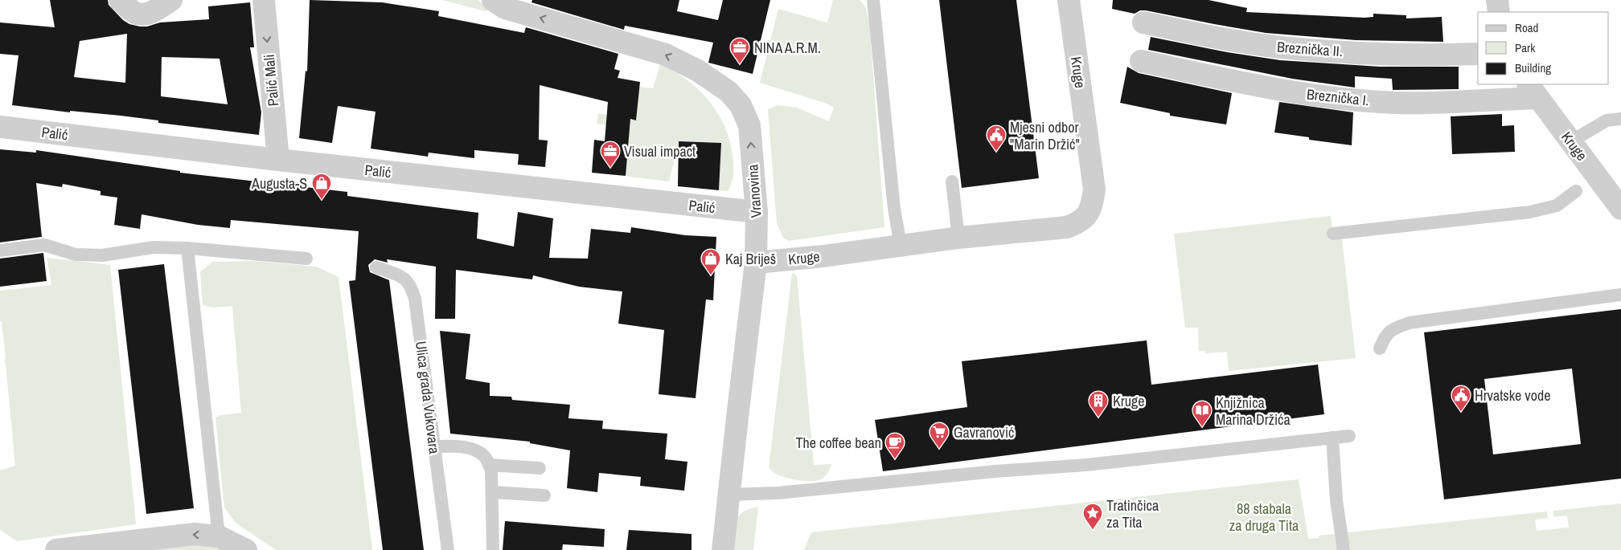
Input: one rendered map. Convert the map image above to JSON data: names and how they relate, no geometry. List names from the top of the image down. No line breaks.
{"streets":{"street":["Breznička II.","Kruge","Palić Mali","Breznička I.","Palić","Vranovina"],"lane":["Ulica grada Vukovara"]},"crossings":[["Kruge","Breznička I."],["Kruge","Vranovina"],["Palić Mali","Palić"],["Palić","Vranovina"]],"one_way":["Palić Mali","Vranovina"],"parks":["88 stabala za druga Tita"],"places":{"office":["NINA A.R.M.","Visual impact"],"public building":["Mjesni odbor \"Marin Držić\"","Hrvatske vode"],"shop":["Augusta-S","Kaj Briješ"],"building":["Kruge"],"library":["Knjižnica Marina Držića"],"supermarket":["Gavranović"],"cafe":["The coffee bean"],"place":["Tratinčica za Tita"]},"legend":["Road","Park","Building"]}
